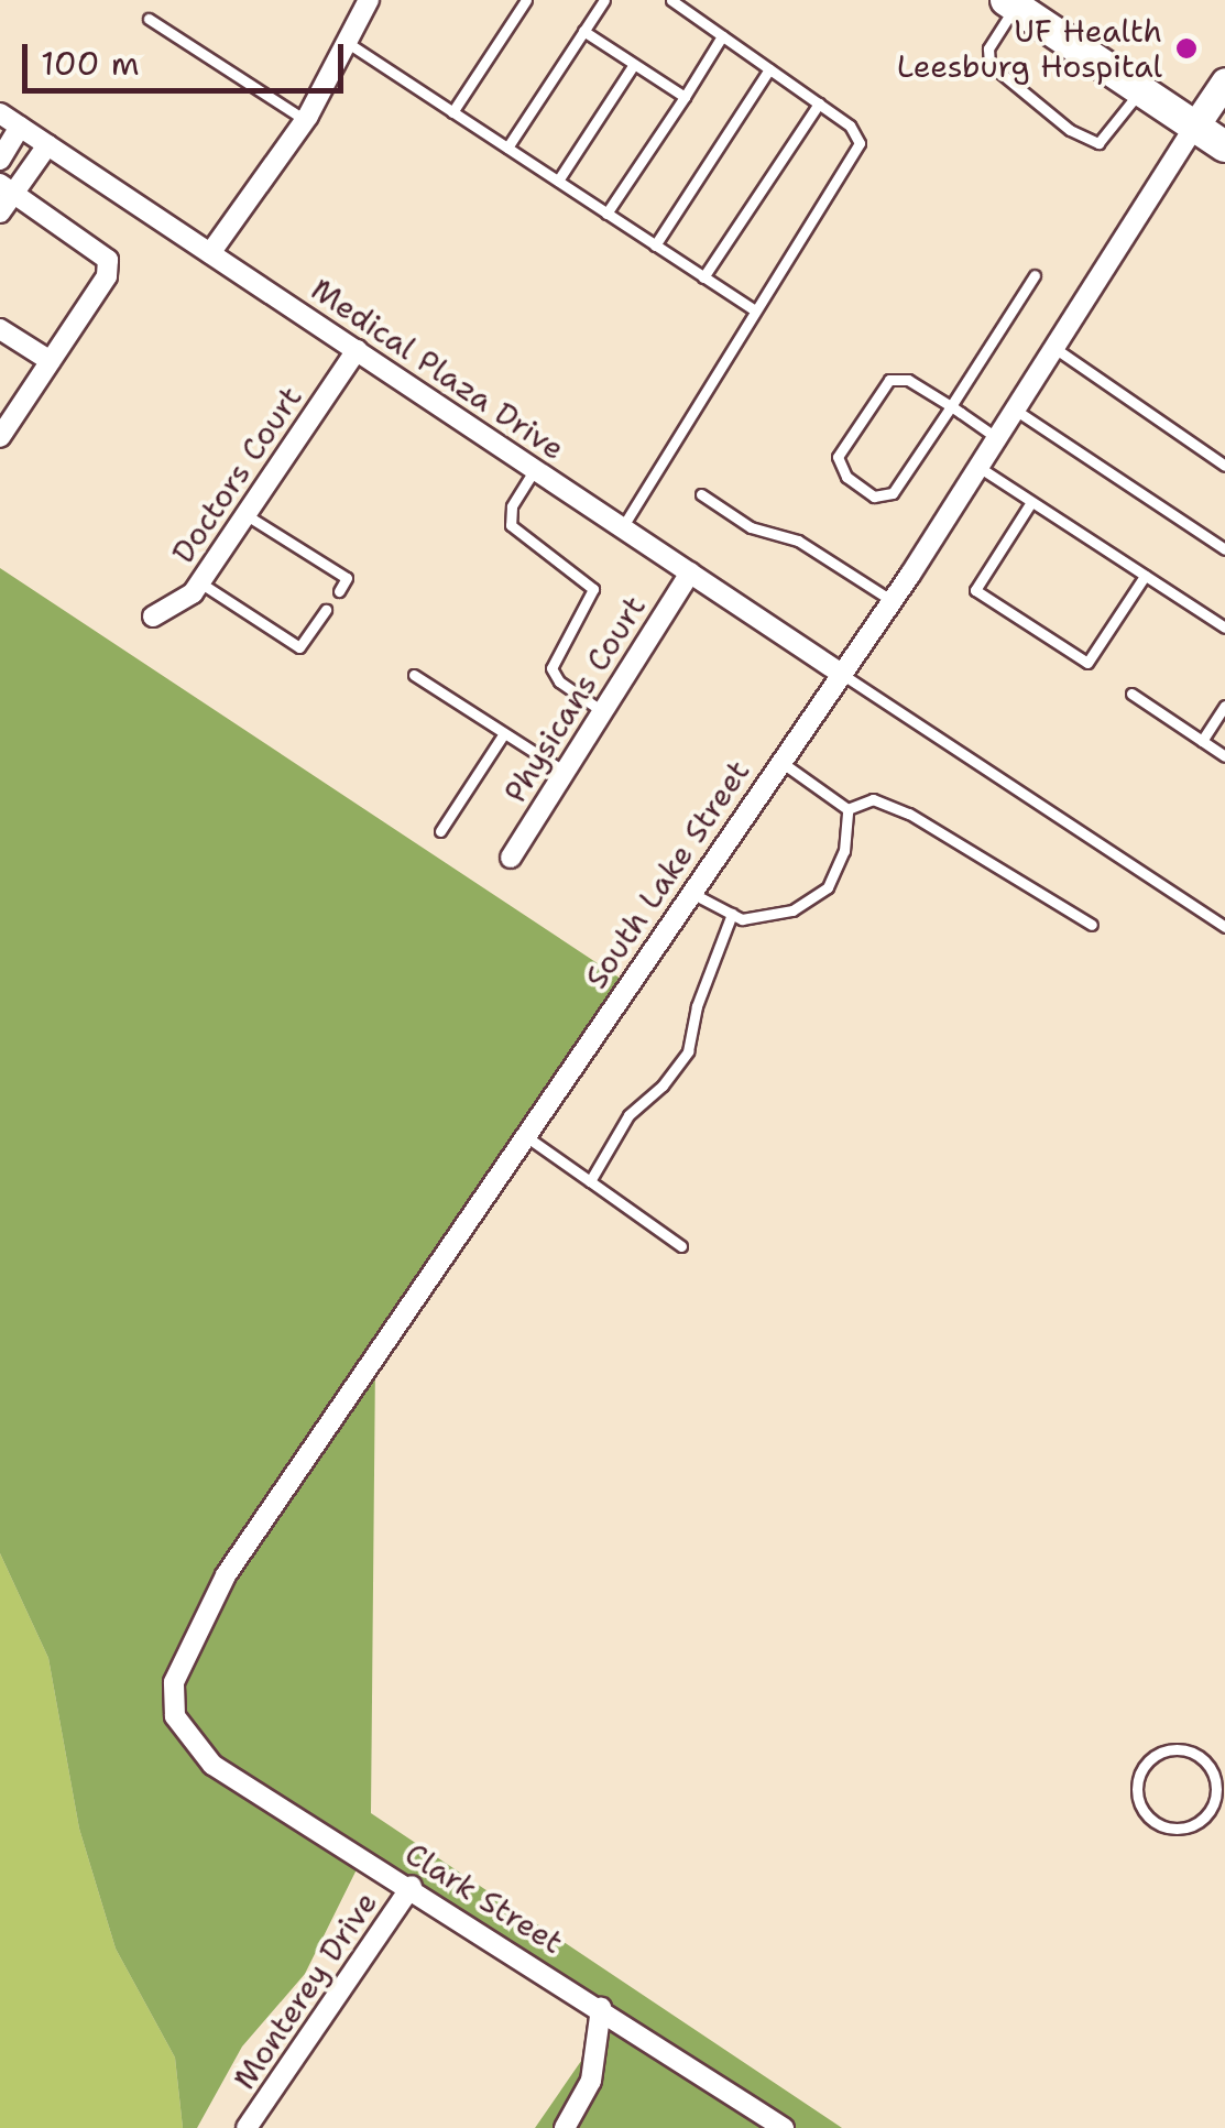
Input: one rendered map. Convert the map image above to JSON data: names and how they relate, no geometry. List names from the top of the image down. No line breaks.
{"streets":{"street":["Medical Plaza Drive","Doctors Court","Physicans Court","South Lake Street","Clark Street","Monterey Drive"]},"crossings":[["Medical Plaza Drive","Doctors Court"],["Medical Plaza Drive","Physicans Court"],["Medical Plaza Drive","South Lake Street"],["South Lake Street","Clark Street"],["Clark Street","Monterey Drive"]],"places":["UF Health Leesburg Hospital"],"scale_bar":"100 m"}
